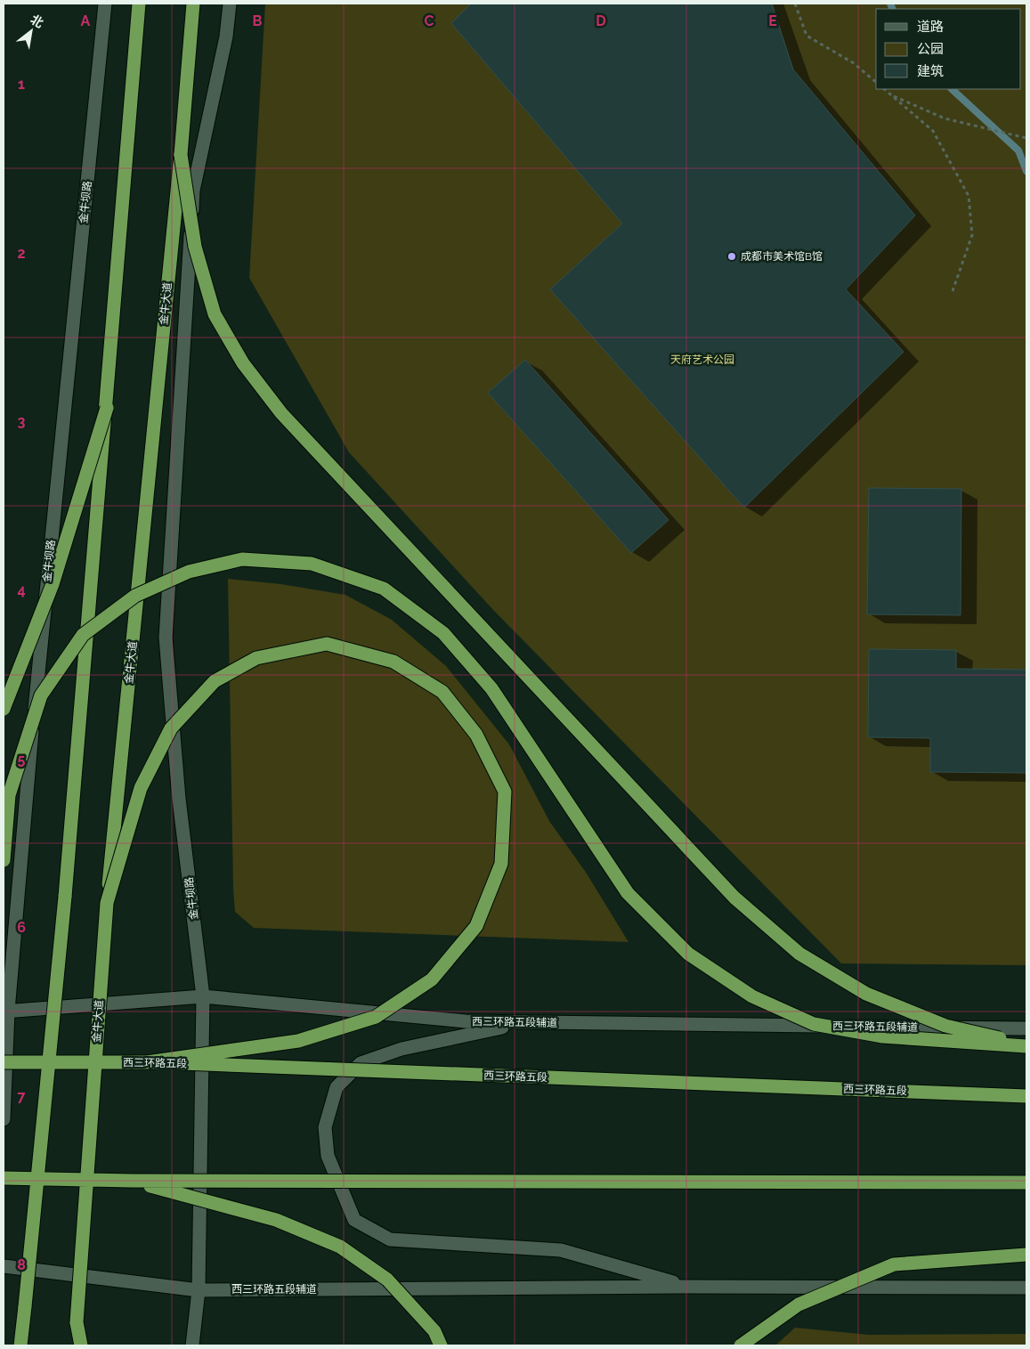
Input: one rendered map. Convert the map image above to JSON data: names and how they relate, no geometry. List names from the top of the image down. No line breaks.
{"streets":{"highway":["金牛大道","西三环路五段"],"main road":["金牛坝路","西三环路五段辅道"]},"crossings":[["金牛坝路","西三环路五段辅道"]],"parks":["天府艺术公园"],"places":["成都市美术馆B馆"],"legend":["道路","公园","建筑"],"north":"top right","grid":{"columns":["A","B","C","D","E"],"rows":["1","2","3","4","5","6","7","8"]}}
